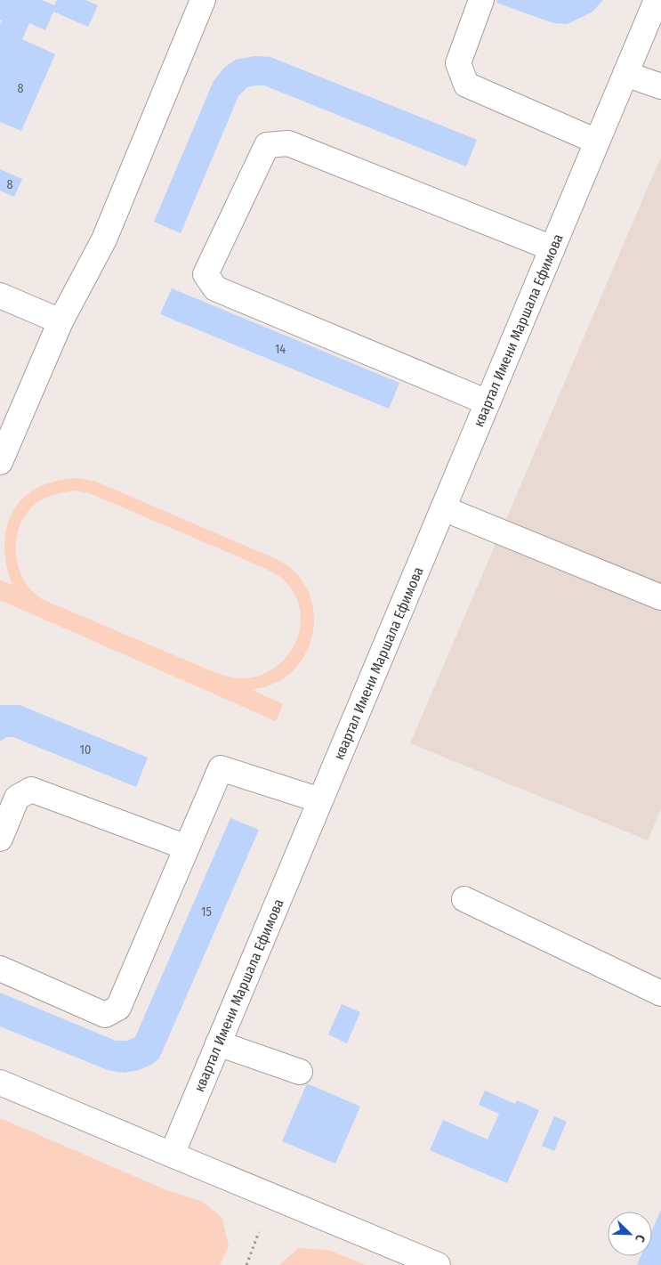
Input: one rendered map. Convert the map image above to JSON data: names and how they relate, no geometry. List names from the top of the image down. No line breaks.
{"streets":{"street":["квартал Имени Маршала Ефимова"]},"house_numbers":["8","8","14","10","15"],"north":"bottom right"}
